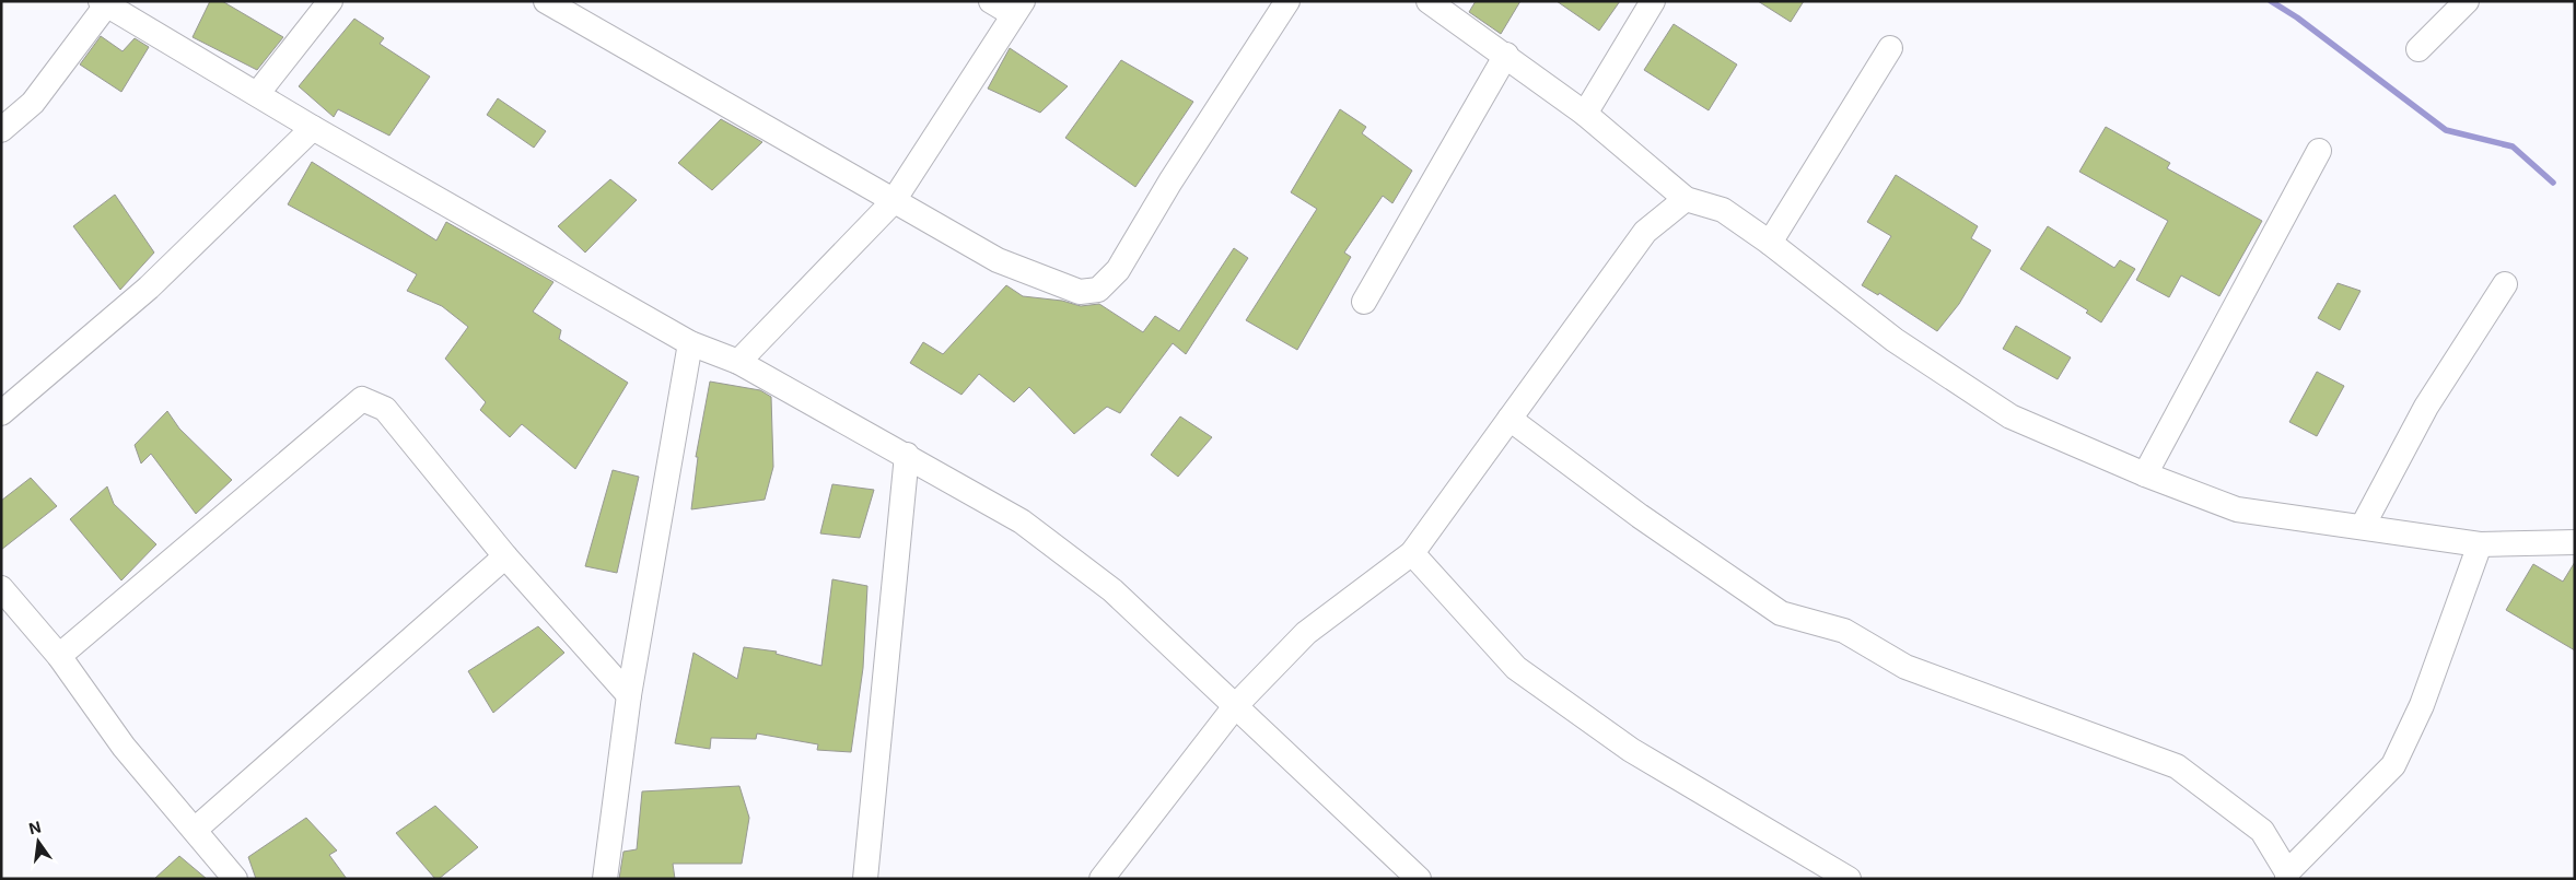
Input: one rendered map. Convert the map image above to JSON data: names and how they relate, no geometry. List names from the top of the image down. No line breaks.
{"north":"top"}
